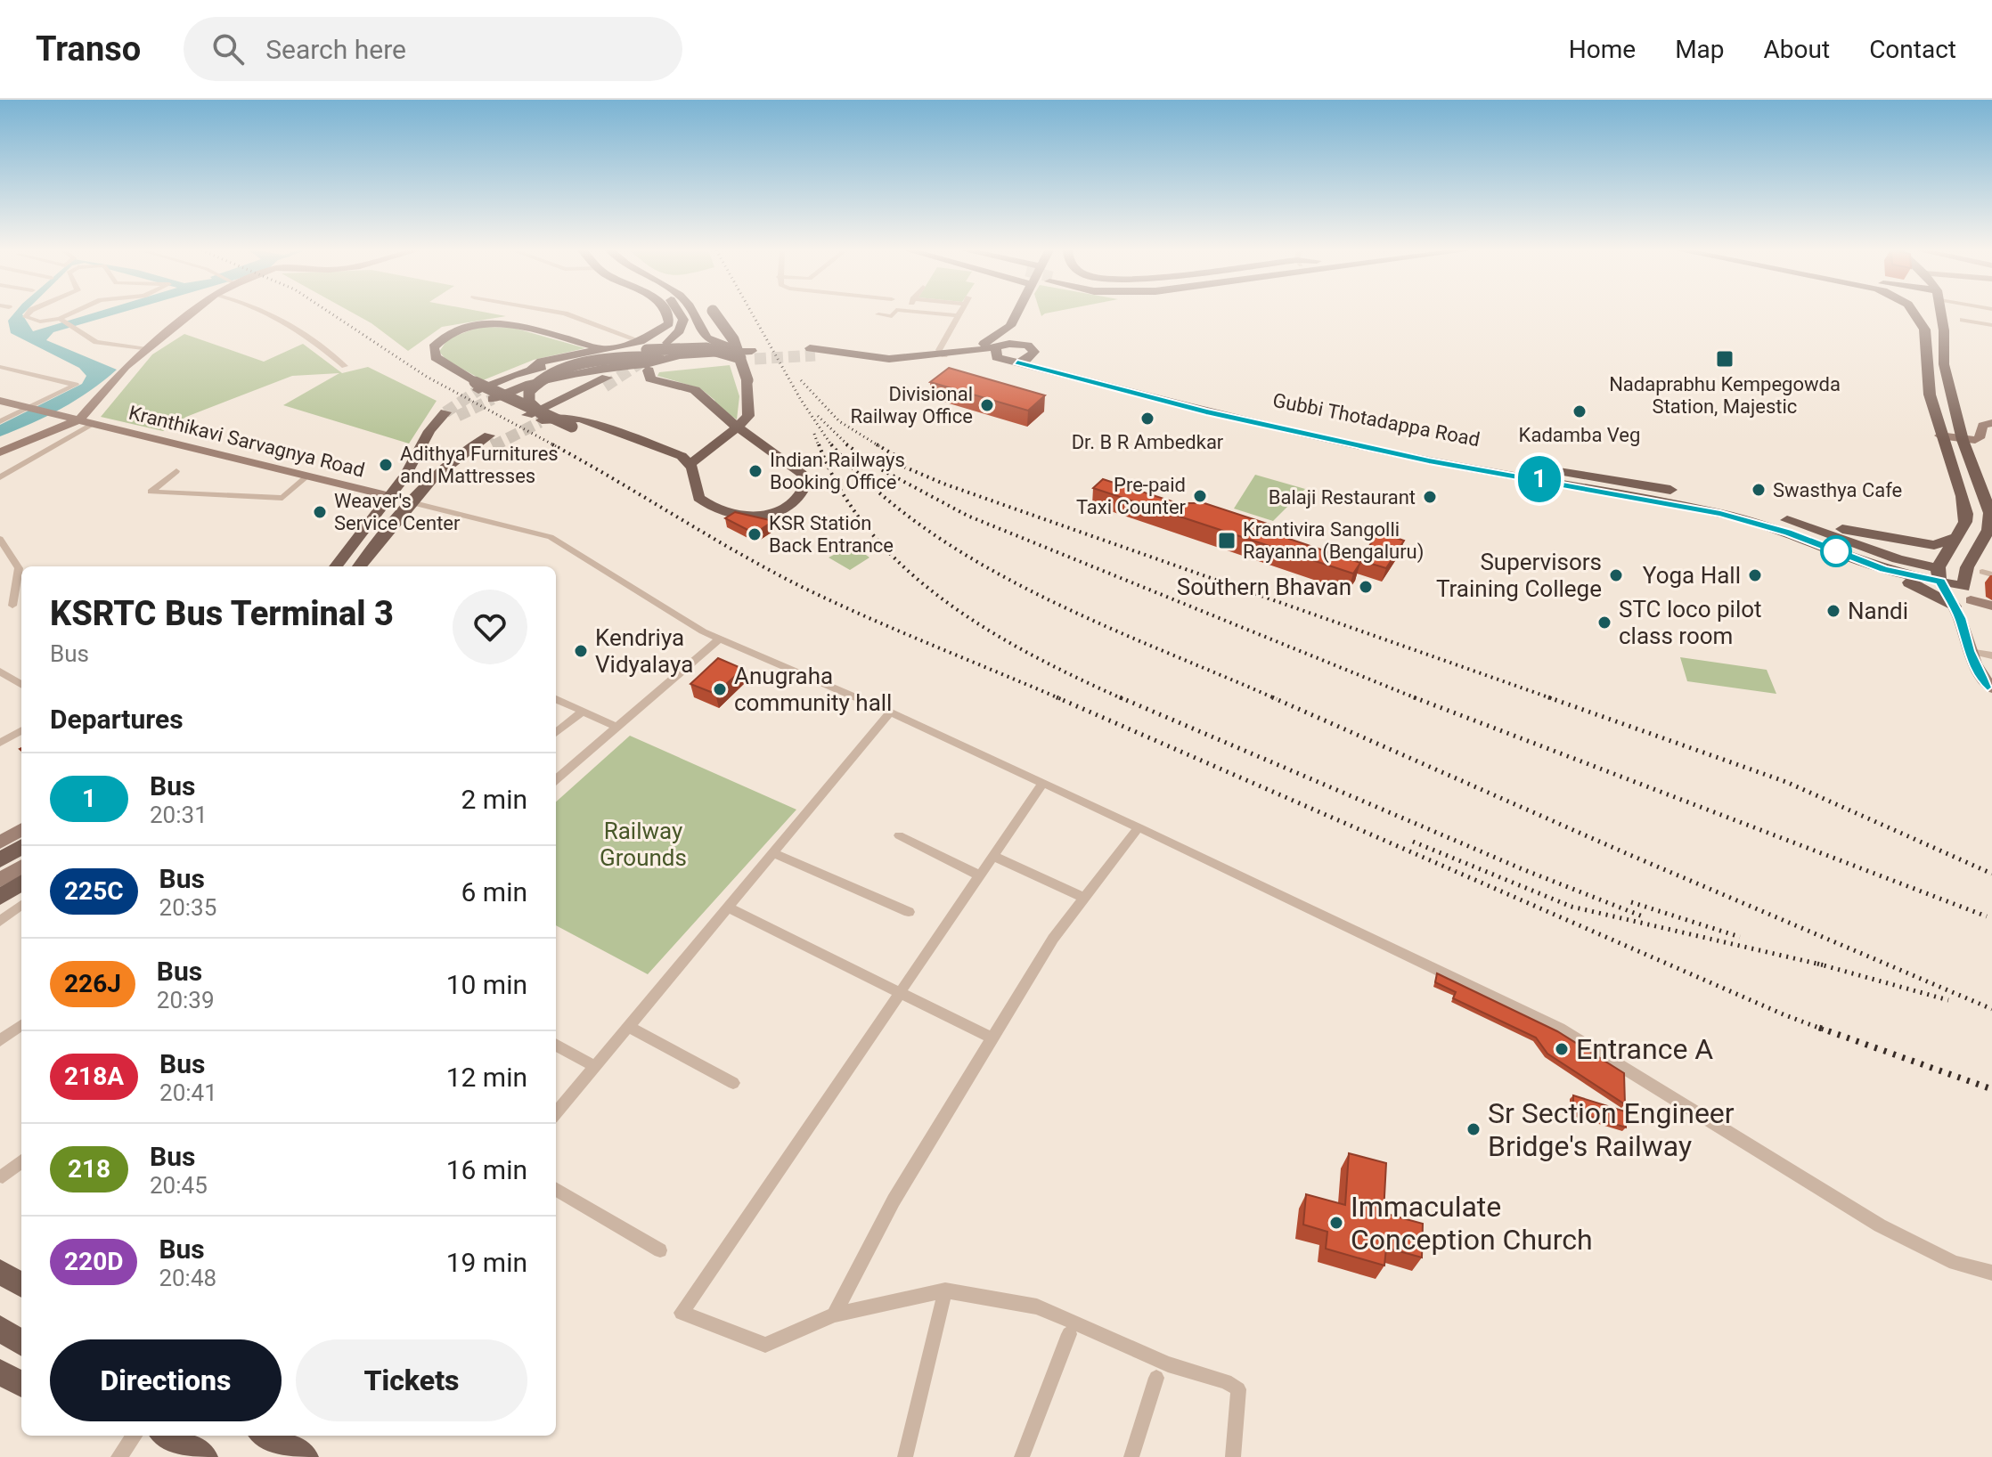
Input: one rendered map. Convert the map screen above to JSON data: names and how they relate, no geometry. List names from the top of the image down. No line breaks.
{"streets":{"main road":["Gubbi Thotadappa Road"],"street":["Kranthikavi Sarvagnya Road"]},"parks":["Railway Grounds"],"places":{"transit":["Nadaprabhu Kempegowda Station, Majestic","Krantivira Sangolli Rayanna (Bengaluru)"],"other":["Divisional Railway Office","Kadamba Veg","Dr. B R Ambedkar","Adithya Furnitures and Mattresses","Indian Railways Booking Office","Swasthya Cafe","Pre-paid Taxi Counter","Balaji Restaurant","Weaver's Service Center","KSR Station Back Entrance","Supervisors Training College","Yoga Hall","Southern Bhavan","Nandi","STC loco pilot class room","Kendriya Vidyalaya","Anugraha community hall","Entrance A","Sr Section Engineer Bridge's Railway","Immaculate Conception Church"]},"lines":["bus line 1"],"page":{"header":"Transo","search":"Search here","nav":["Home","Map","About","Contact"],"on_map":"1","heading":[["KSRTC Bus Terminal 3","Bus"],"Departures"],"list":[{"mark":"1","name":"Bus","note":"20:31","value":"2 min"},{"mark":"225C","name":"Bus","note":"20:35","value":"6 min"},{"mark":"226J","name":"Bus","note":"20:39","value":"10 min"},{"mark":"218A","name":"Bus","note":"20:41","value":"12 min"},{"mark":"218","name":"Bus","note":"20:45","value":"16 min"},{"mark":"220D","name":"Bus","note":"20:48","value":"19 min"}],"buttons":["Directions","Tickets"]}}
